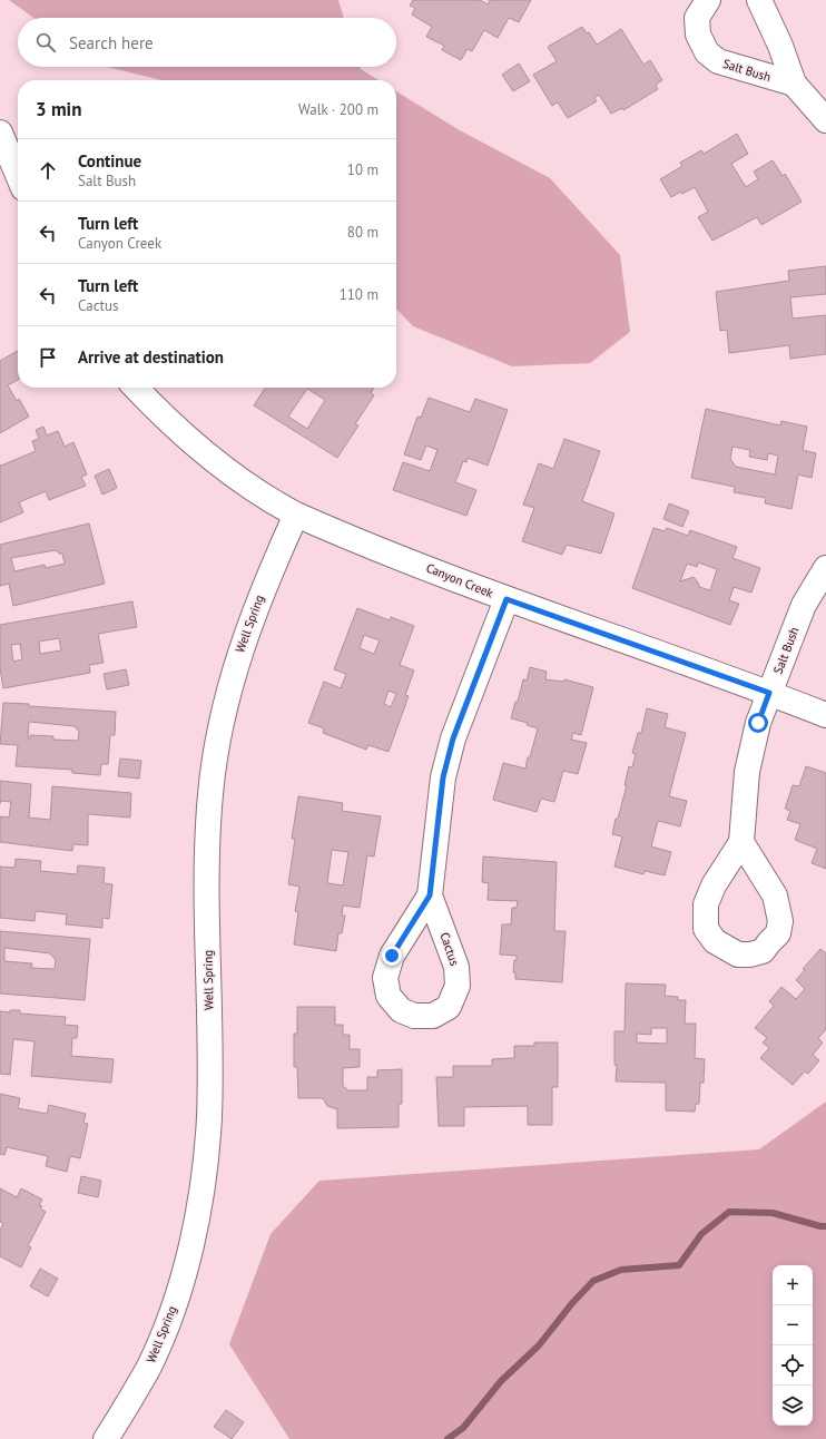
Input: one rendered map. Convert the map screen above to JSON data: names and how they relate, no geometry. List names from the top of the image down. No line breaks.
{"streets":{"street":["Salt Bush","Canyon Creek","Well Spring"]},"crossings":[["Salt Bush","Canyon Creek"],["Canyon Creek","Well Spring"]],"page":{"search":"Search here","heading":["3 min","Walk · 200 m"],"list":[["Continue","Salt Bush","10 m"],["Turn left","Canyon Creek","80 m"],["Turn left","Cactus","110 m"],"Arrive at destination"],"map_buttons":["+","−"]}}
